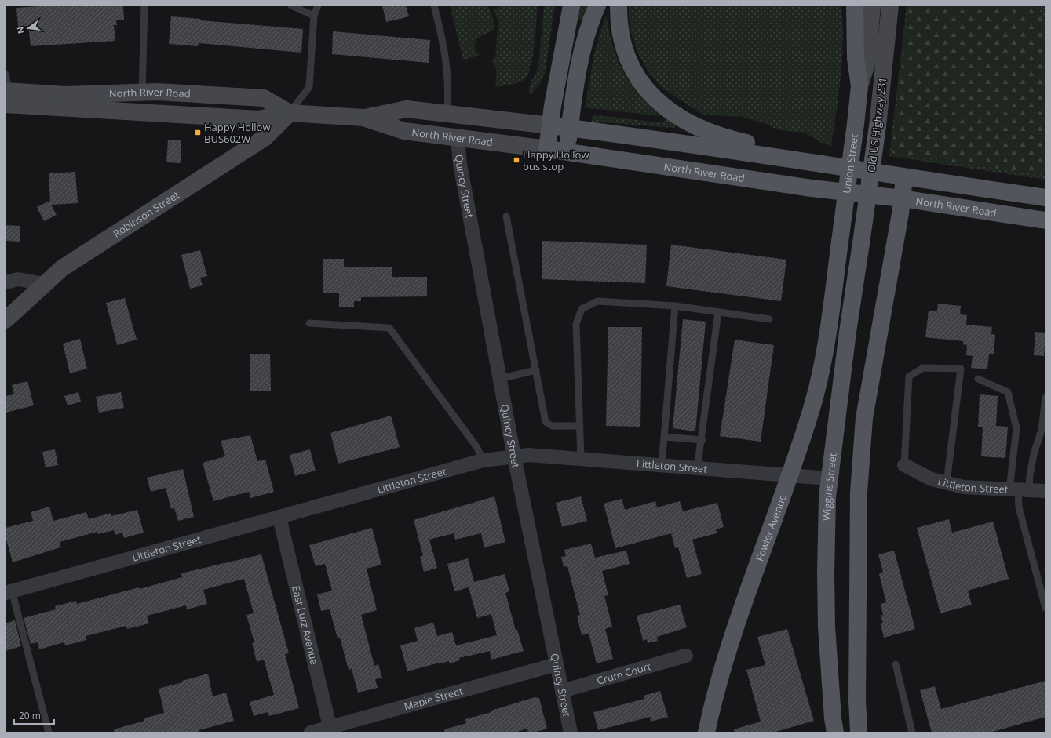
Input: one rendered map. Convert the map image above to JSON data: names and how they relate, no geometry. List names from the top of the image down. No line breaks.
{"streets":{"main road":["North River Road","Old US Highway 231","Union Street","Robinson Street","Wiggins Street","Fowler Avenue"],"street":["Quincy Street","Littleton Street","East Lutz Avenue","Crum Court","Maple Street"]},"crossings":[["North River Road","Quincy Street"],["North River Road","Robinson Street"],["Old US Highway 231","Union Street"],["Old US Highway 231","Wiggins Street"],["Union Street","Fowler Avenue"],["Quincy Street","Littleton Street"],["Quincy Street","Crum Court"],["Quincy Street","Maple Street"],["Littleton Street","Wiggins Street"],["Littleton Street","Fowler Avenue"],["Littleton Street","East Lutz Avenue"],["East Lutz Avenue","Maple Street"]],"places":{"transit":["Happy Hollow BUS602W","Happy Hollow bus stop"]},"scale_bar":"20 m","north":"left"}
